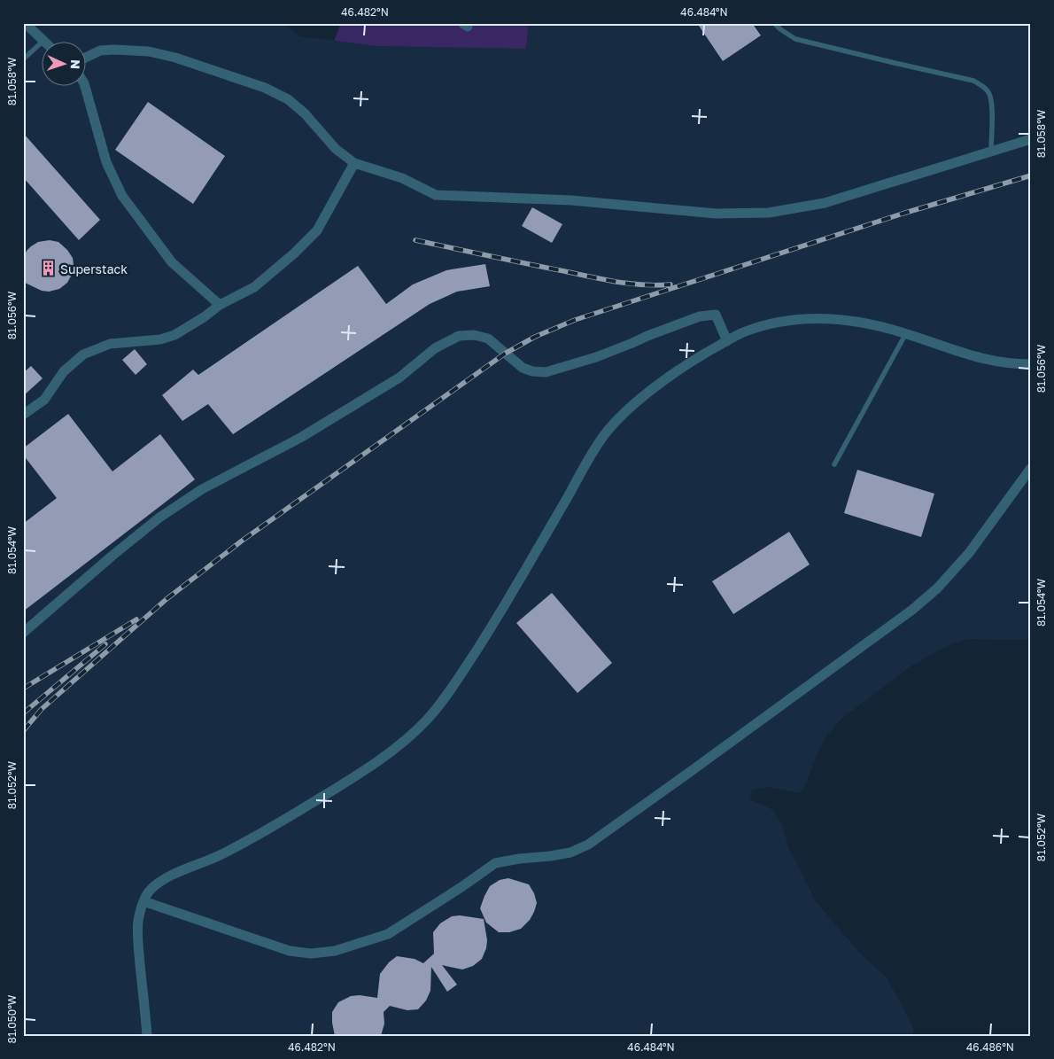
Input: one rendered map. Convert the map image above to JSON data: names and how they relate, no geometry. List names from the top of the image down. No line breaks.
{"places":{"building":["Superstack"]},"north":"right","coordinates":["46.482°N","46.484°N","81.058°W","81.056°W","81.054°W","81.052°W","81.050°W","46.486°N"]}
